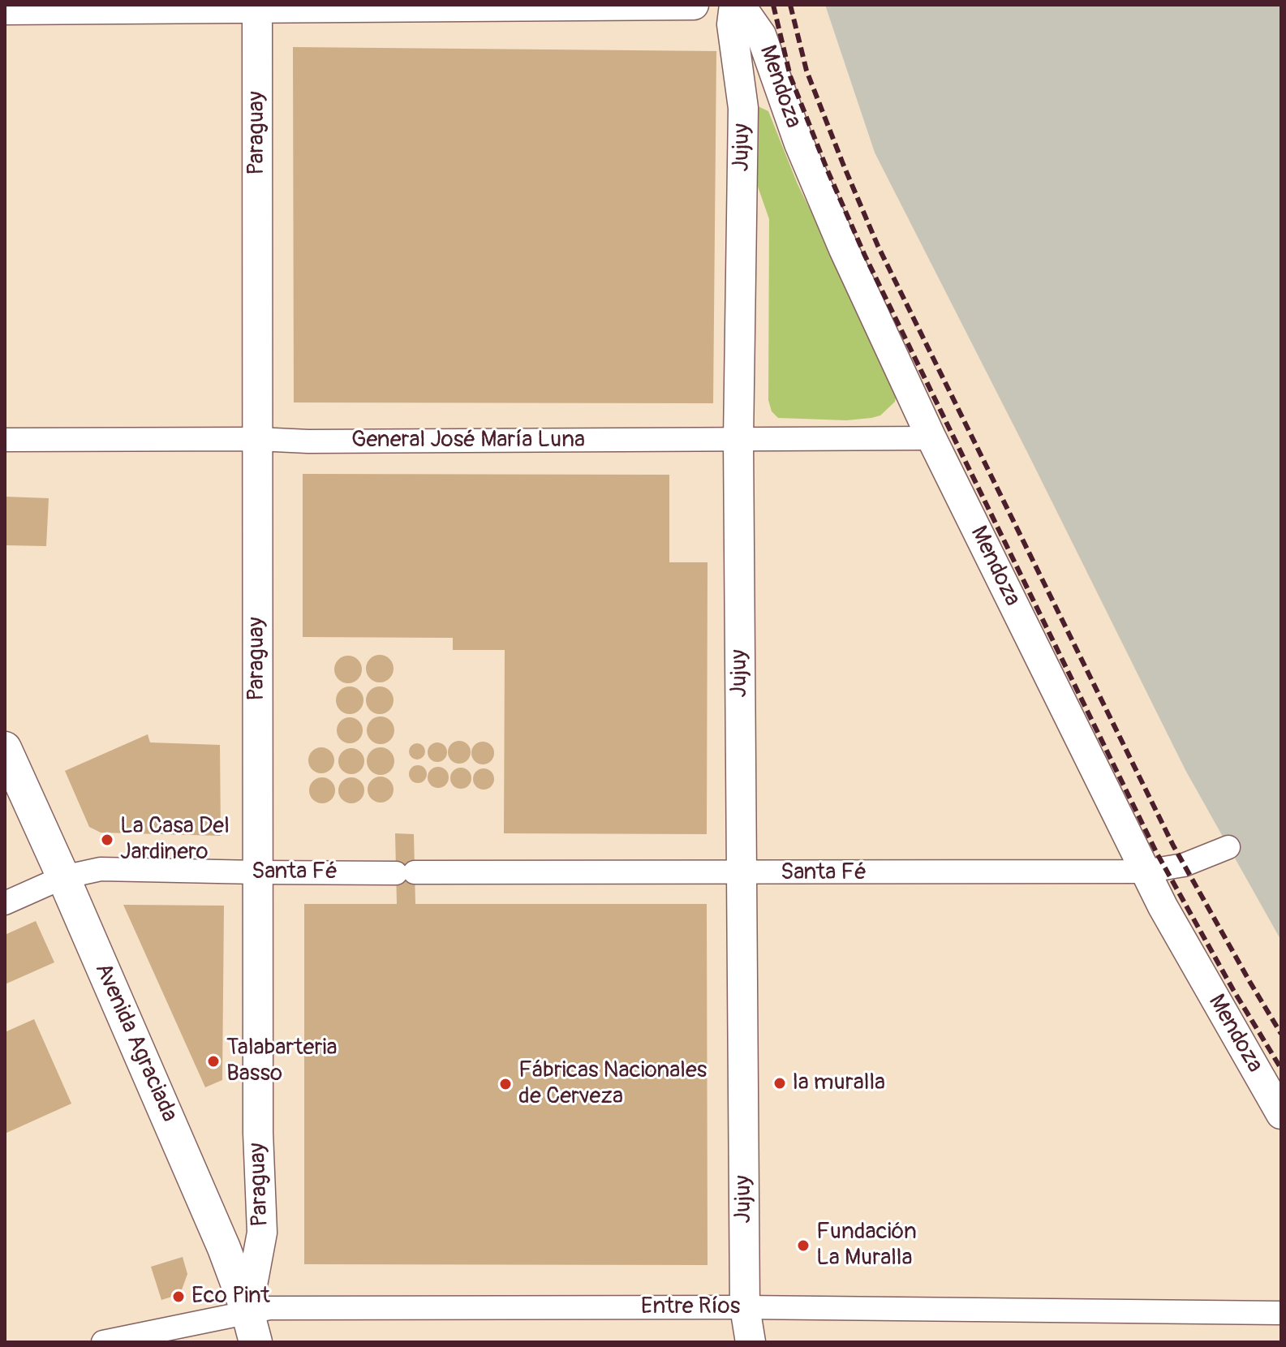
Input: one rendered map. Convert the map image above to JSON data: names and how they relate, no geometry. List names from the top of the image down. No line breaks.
{"streets":{"main road":["Avenida Agraciada"],"street":["Mendoza","Paraguay","Jujuy","General José María Luna","Santa Fé","Entre Ríos"]},"crossings":[["Mendoza","General José María Luna"],["Mendoza","Santa Fé"],["Paraguay","General José María Luna"],["Paraguay","Santa Fé"],["Paraguay","Avenida Agraciada"],["Paraguay","Entre Ríos"],["Jujuy","General José María Luna"],["Jujuy","Santa Fé"],["Jujuy","Entre Ríos"],["Santa Fé","Avenida Agraciada"],["Avenida Agraciada","Entre Ríos"]],"places":["La Casa Del Jardinero","Talabarteria Basso","la muralla","Fábricas Nacionales de Cerveza","Fundación La Muralla","Eco Pint"]}
